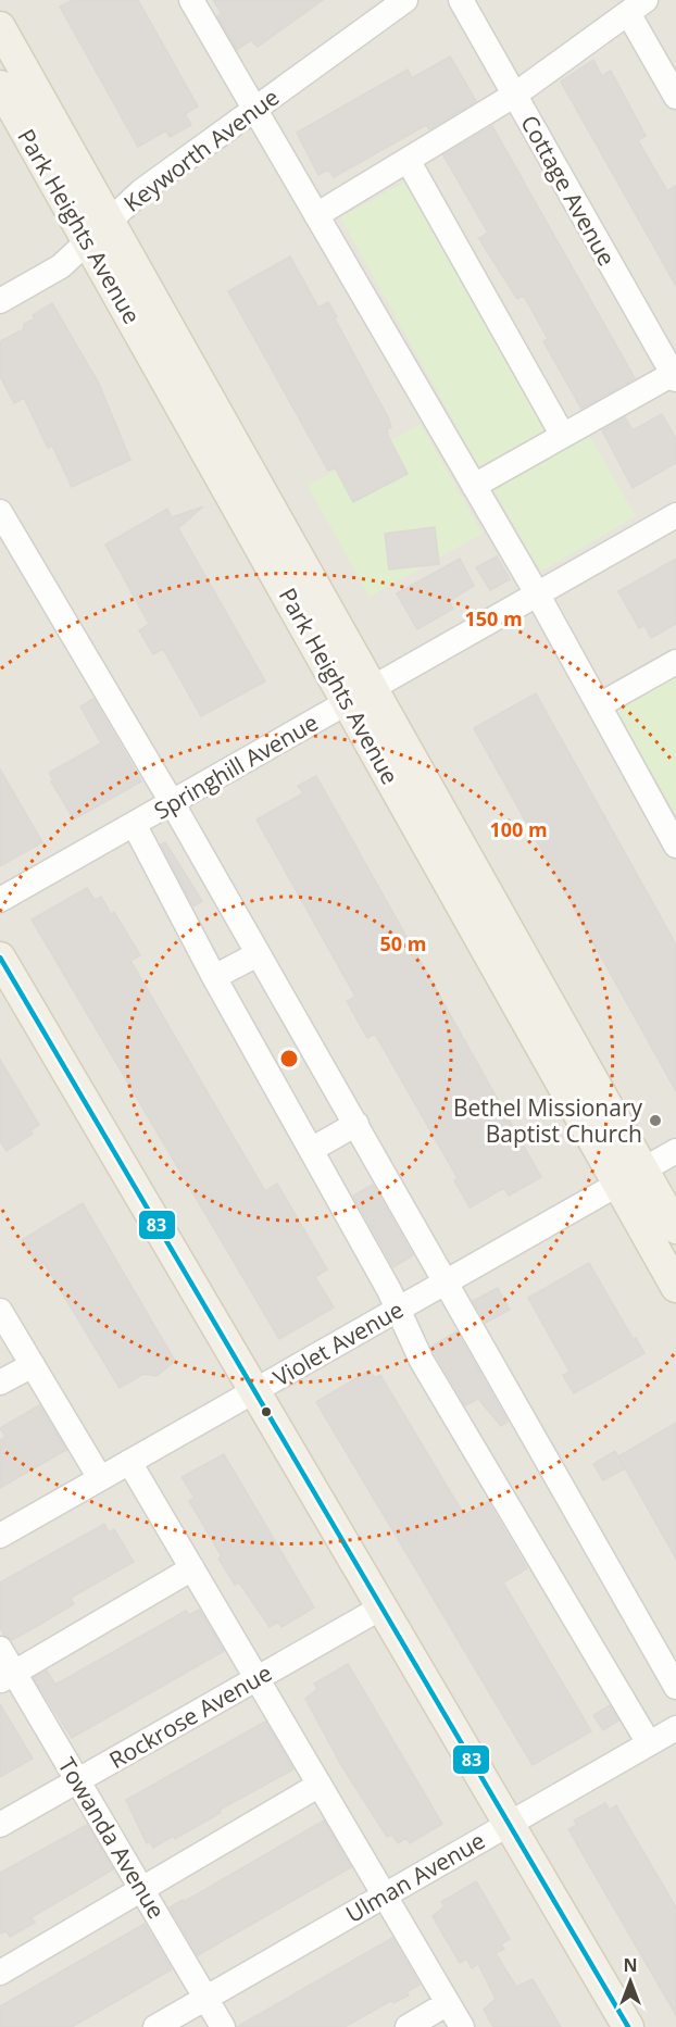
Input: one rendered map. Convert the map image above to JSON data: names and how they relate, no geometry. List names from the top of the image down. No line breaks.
{"streets":{"main road":["Park Heights Avenue"],"street":["Keyworth Avenue","Cottage Avenue","Springhill Avenue","Violet Avenue","Rockrose Avenue","Towanda Avenue","Ulman Avenue"]},"crossings":[["Keyworth Avenue","Park Heights Avenue"],["Park Heights Avenue","Springhill Avenue"],["Park Heights Avenue","Violet Avenue"],["Rockrose Avenue","Towanda Avenue"],["Towanda Avenue","Ulman Avenue"]],"places":["Bethel Missionary Baptist Church"],"lines":["transit line 83"],"north":"top","rings":["150 m","100 m","50 m"]}
